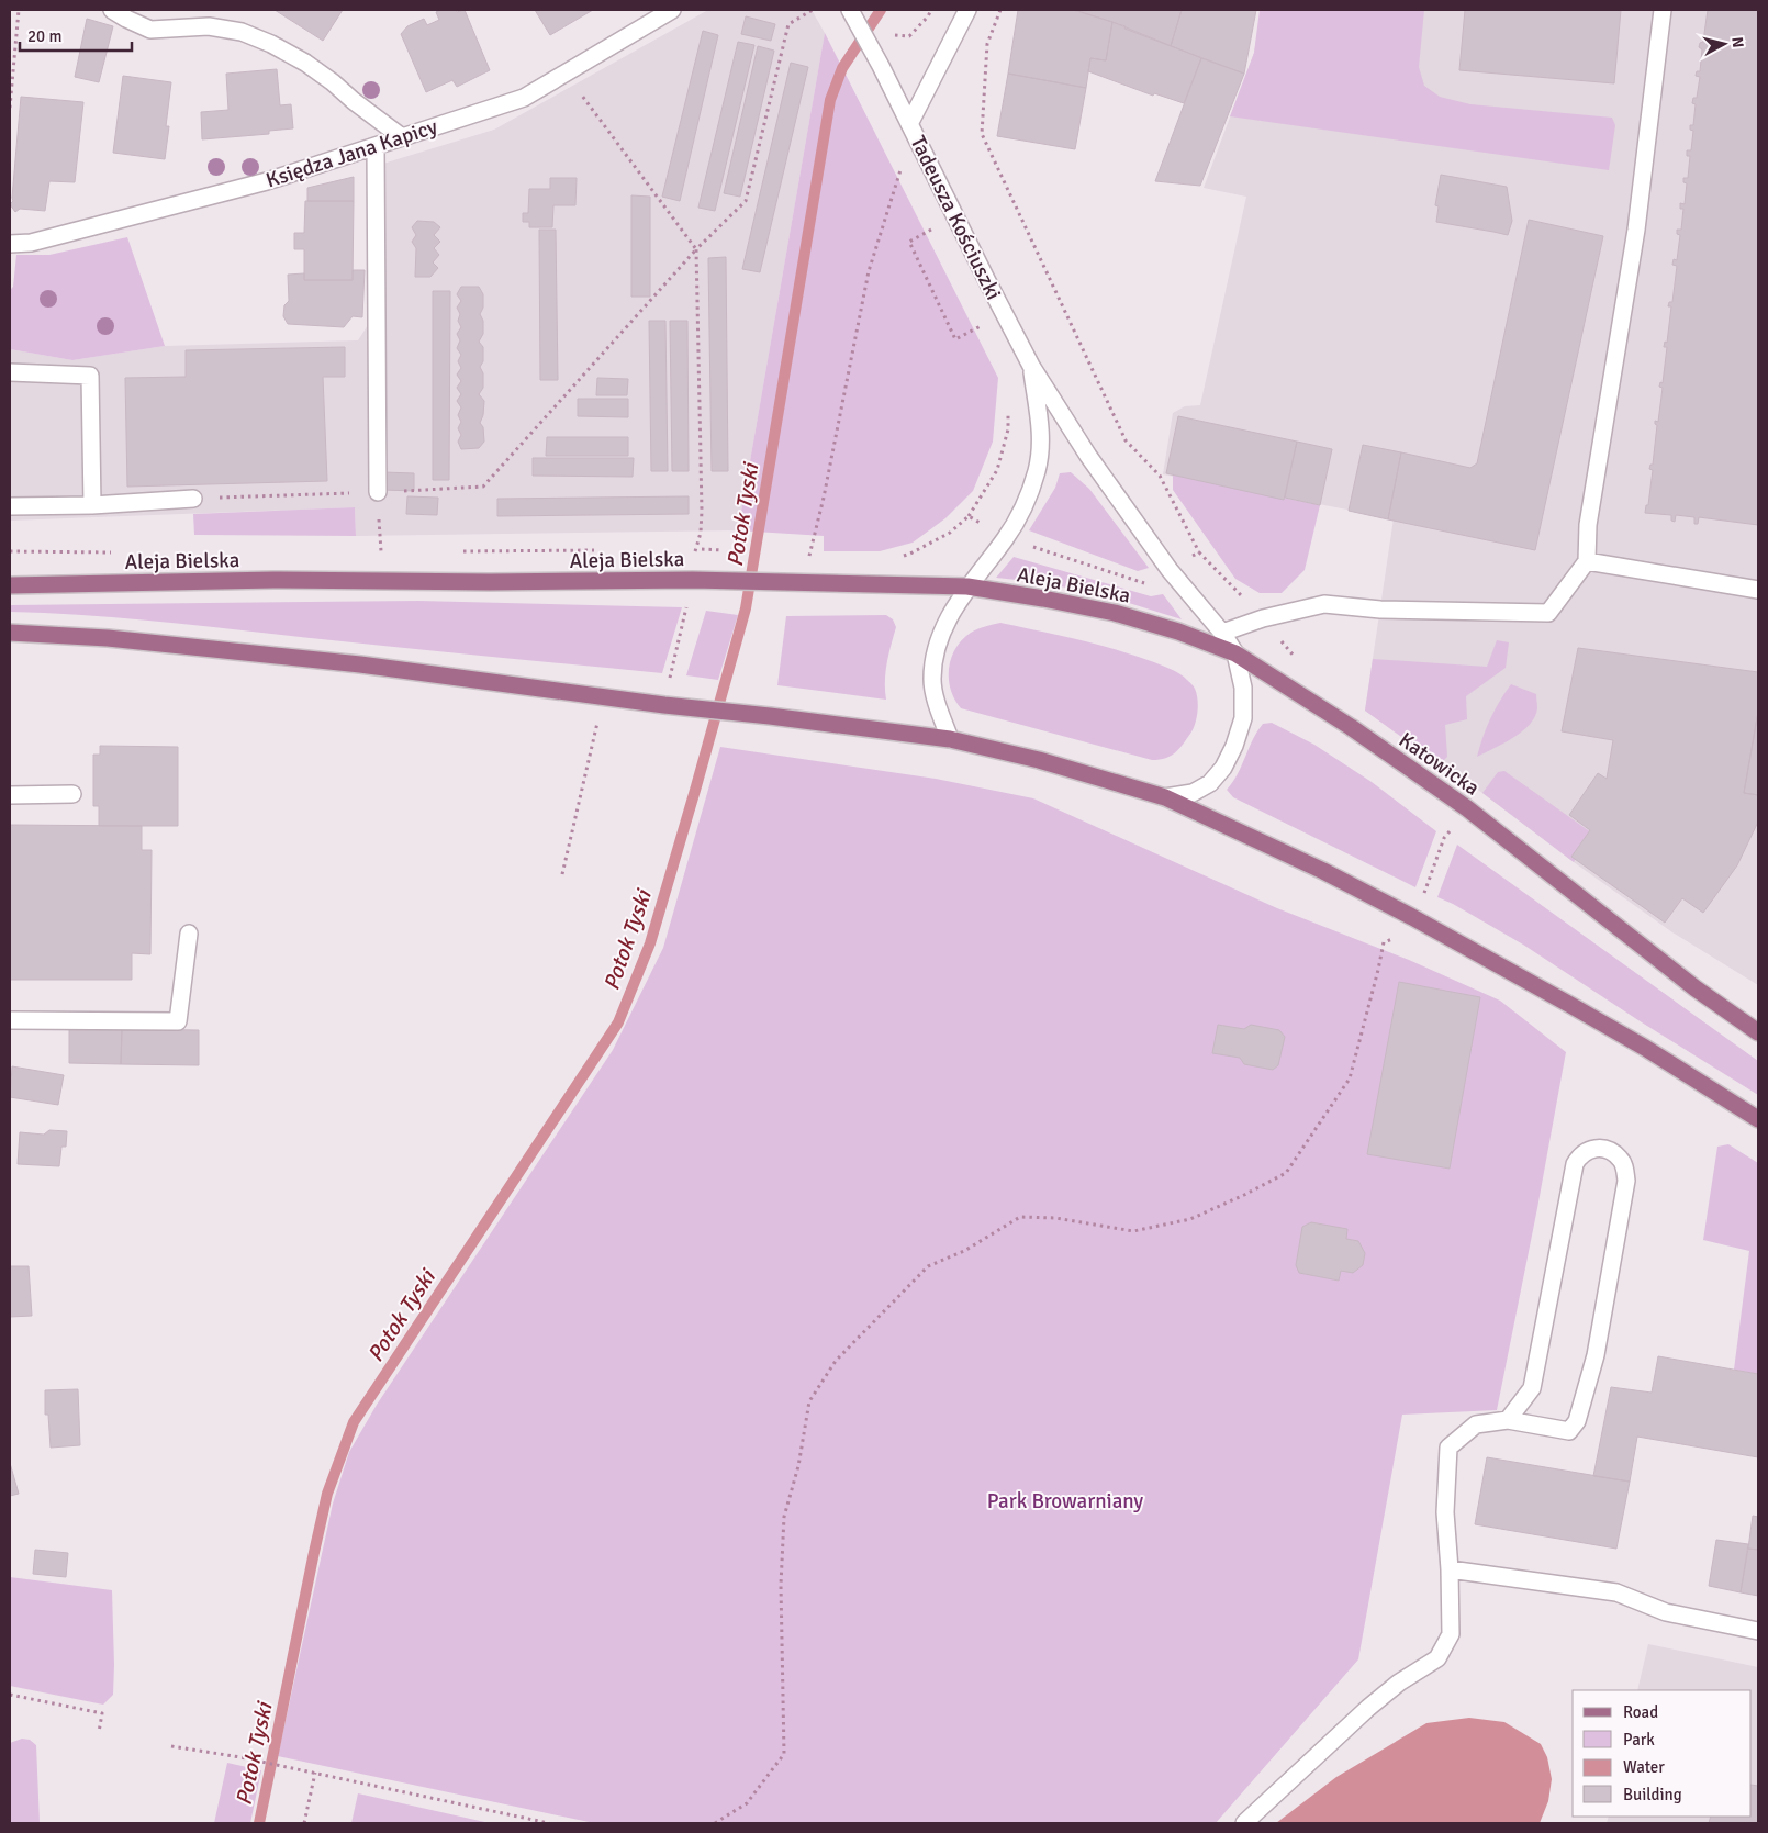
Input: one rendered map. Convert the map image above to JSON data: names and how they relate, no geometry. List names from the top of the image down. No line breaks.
{"streets":{"main road":["Aleja Bielska","Katowicka"],"street":["Księdza Jana Kapicy","Tadeusza Kościuszki"]},"crossings":[["Tadeusza Kościuszki","Aleja Bielska"],["Tadeusza Kościuszki","Katowicka"],["Aleja Bielska","Katowicka"]],"water":["Potok Tyski"],"parks":["Park Browarniany"],"legend":["Road","Park","Water","Building"],"scale_bar":"20 m","north":"right"}
